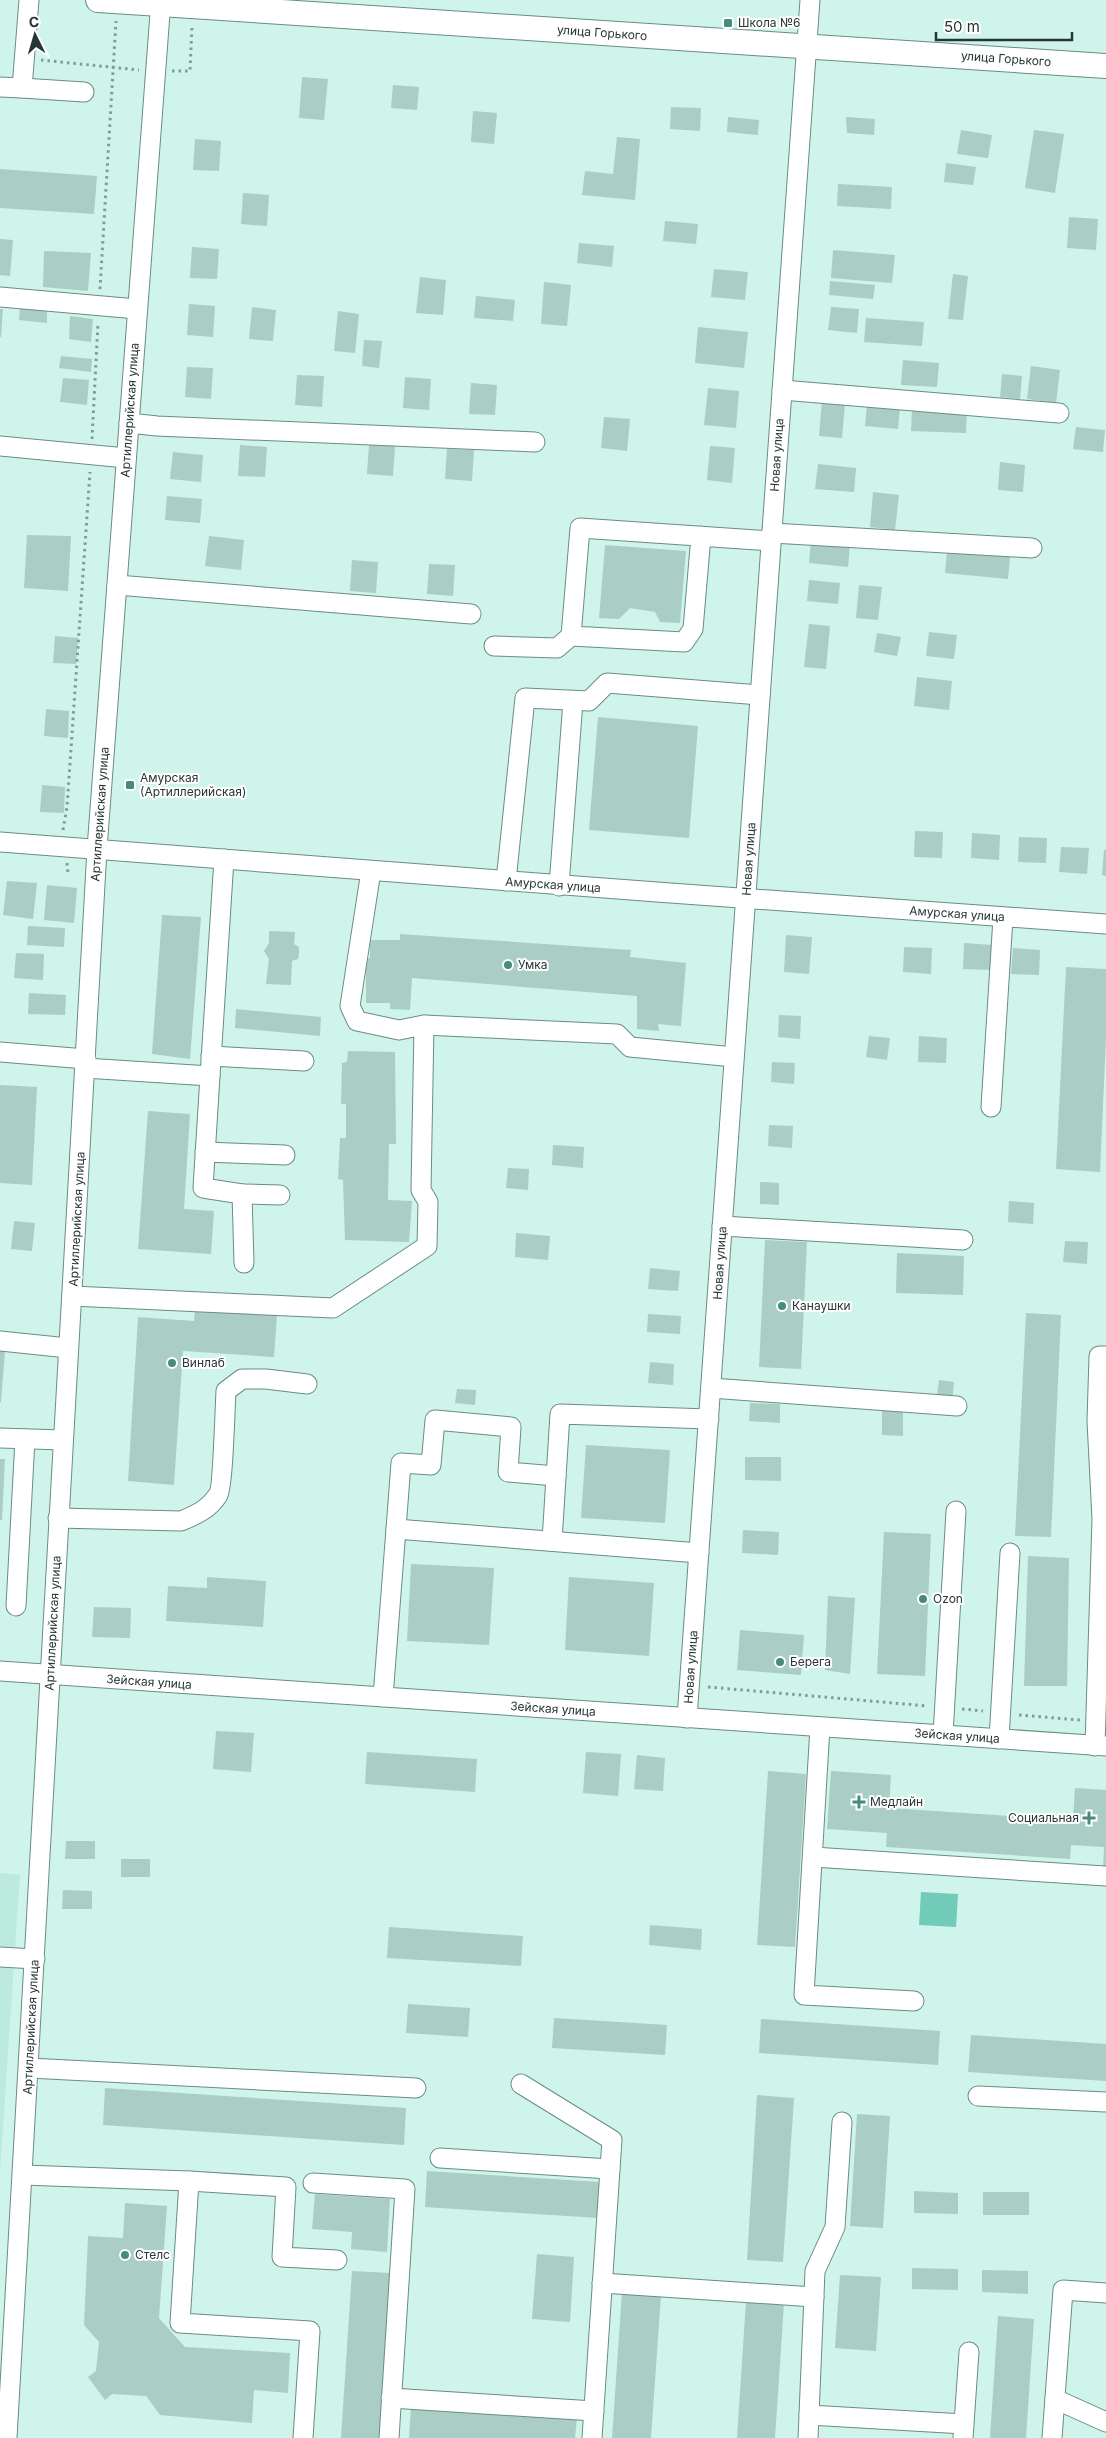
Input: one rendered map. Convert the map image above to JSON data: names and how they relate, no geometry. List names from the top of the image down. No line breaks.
{"streets":{"main road":["улица Горького"],"street":["Артиллерийская улица","Новая улица","Амурская улица","Зейская улица"]},"crossings":[["улица Горького","Артиллерийская улица"],["улица Горького","Новая улица"],["Артиллерийская улица","Амурская улица"],["Артиллерийская улица","Зейская улица"],["Новая улица","Амурская улица"],["Новая улица","Зейская улица"]],"places":{"transit":["Школа №6","Амурская (Артиллерийская)"],"other":["Умка","Канаушки","Винлаб","Ozon","Берега","Стелс"],"health":["Медлайн","Социальная"]},"scale_bar":"50 m","north":"top"}
